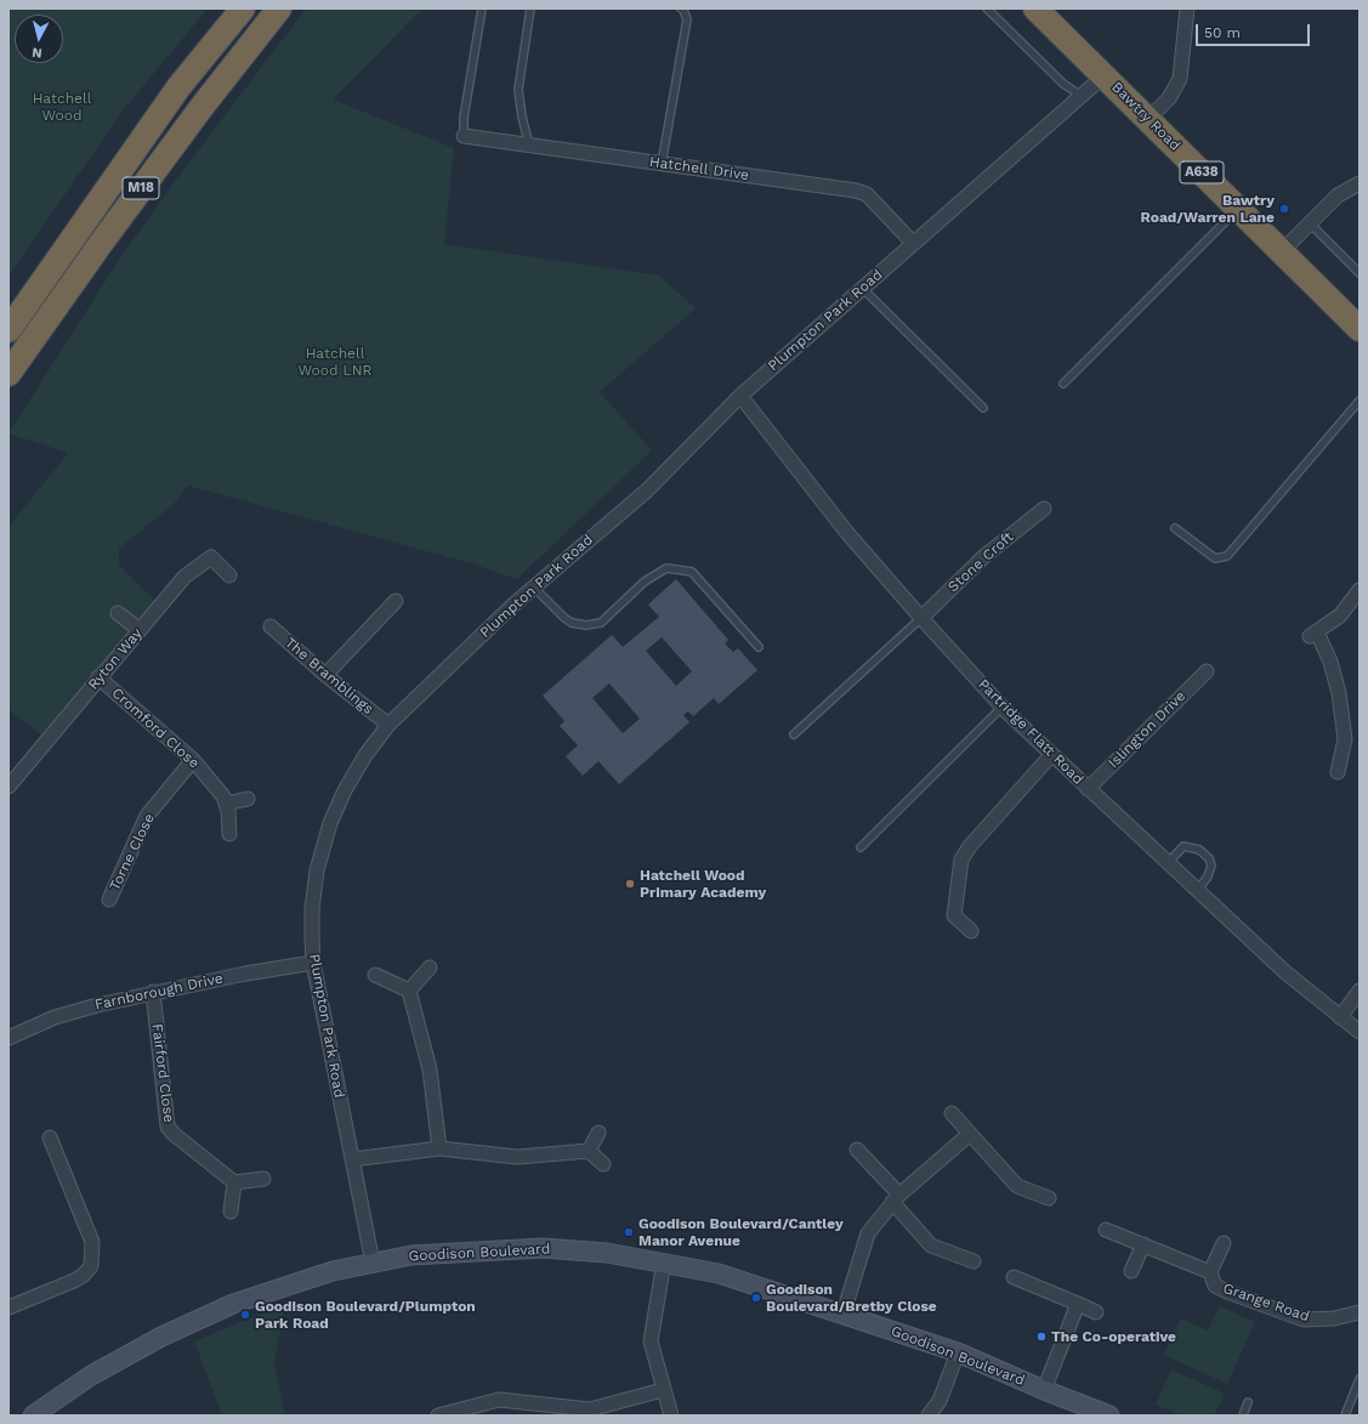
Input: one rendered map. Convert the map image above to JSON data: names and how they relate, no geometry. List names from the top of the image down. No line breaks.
{"streets":{"highway":["Bawtry Road","A638","M18"],"street":["Hatchell Drive","Plumpton Park Road","Stone Croft","Ryton Way","The Bramblings","Cromford Close","Islington Drive","Partridge Flatt Road","Torne Close","Farnborough Drive","Fairford Close","Goodison Boulevard","Grange Road"]},"crossings":[["Bawtry Road","Plumpton Park Road"],["Hatchell Drive","Plumpton Park Road"],["Plumpton Park Road","The Bramblings"],["Plumpton Park Road","Partridge Flatt Road"],["Plumpton Park Road","Farnborough Drive"],["Plumpton Park Road","Goodison Boulevard"],["Stone Croft","Partridge Flatt Road"],["Ryton Way","Cromford Close"],["Cromford Close","Torne Close"],["Islington Drive","Partridge Flatt Road"],["Farnborough Drive","Fairford Close"]],"parks":["Hatchell Wood","Hatchell Wood LNR"],"places":["Bawtry Road/Warren Lane","Hatchell Wood Primary Academy","Goodison Boulevard/Cantley Manor Avenue","Goodison Boulevard/Bretby Close","Goodison Boulevard/Plumpton Park Road","The Co-operative"],"scale_bar":"50 m","north":"bottom"}
